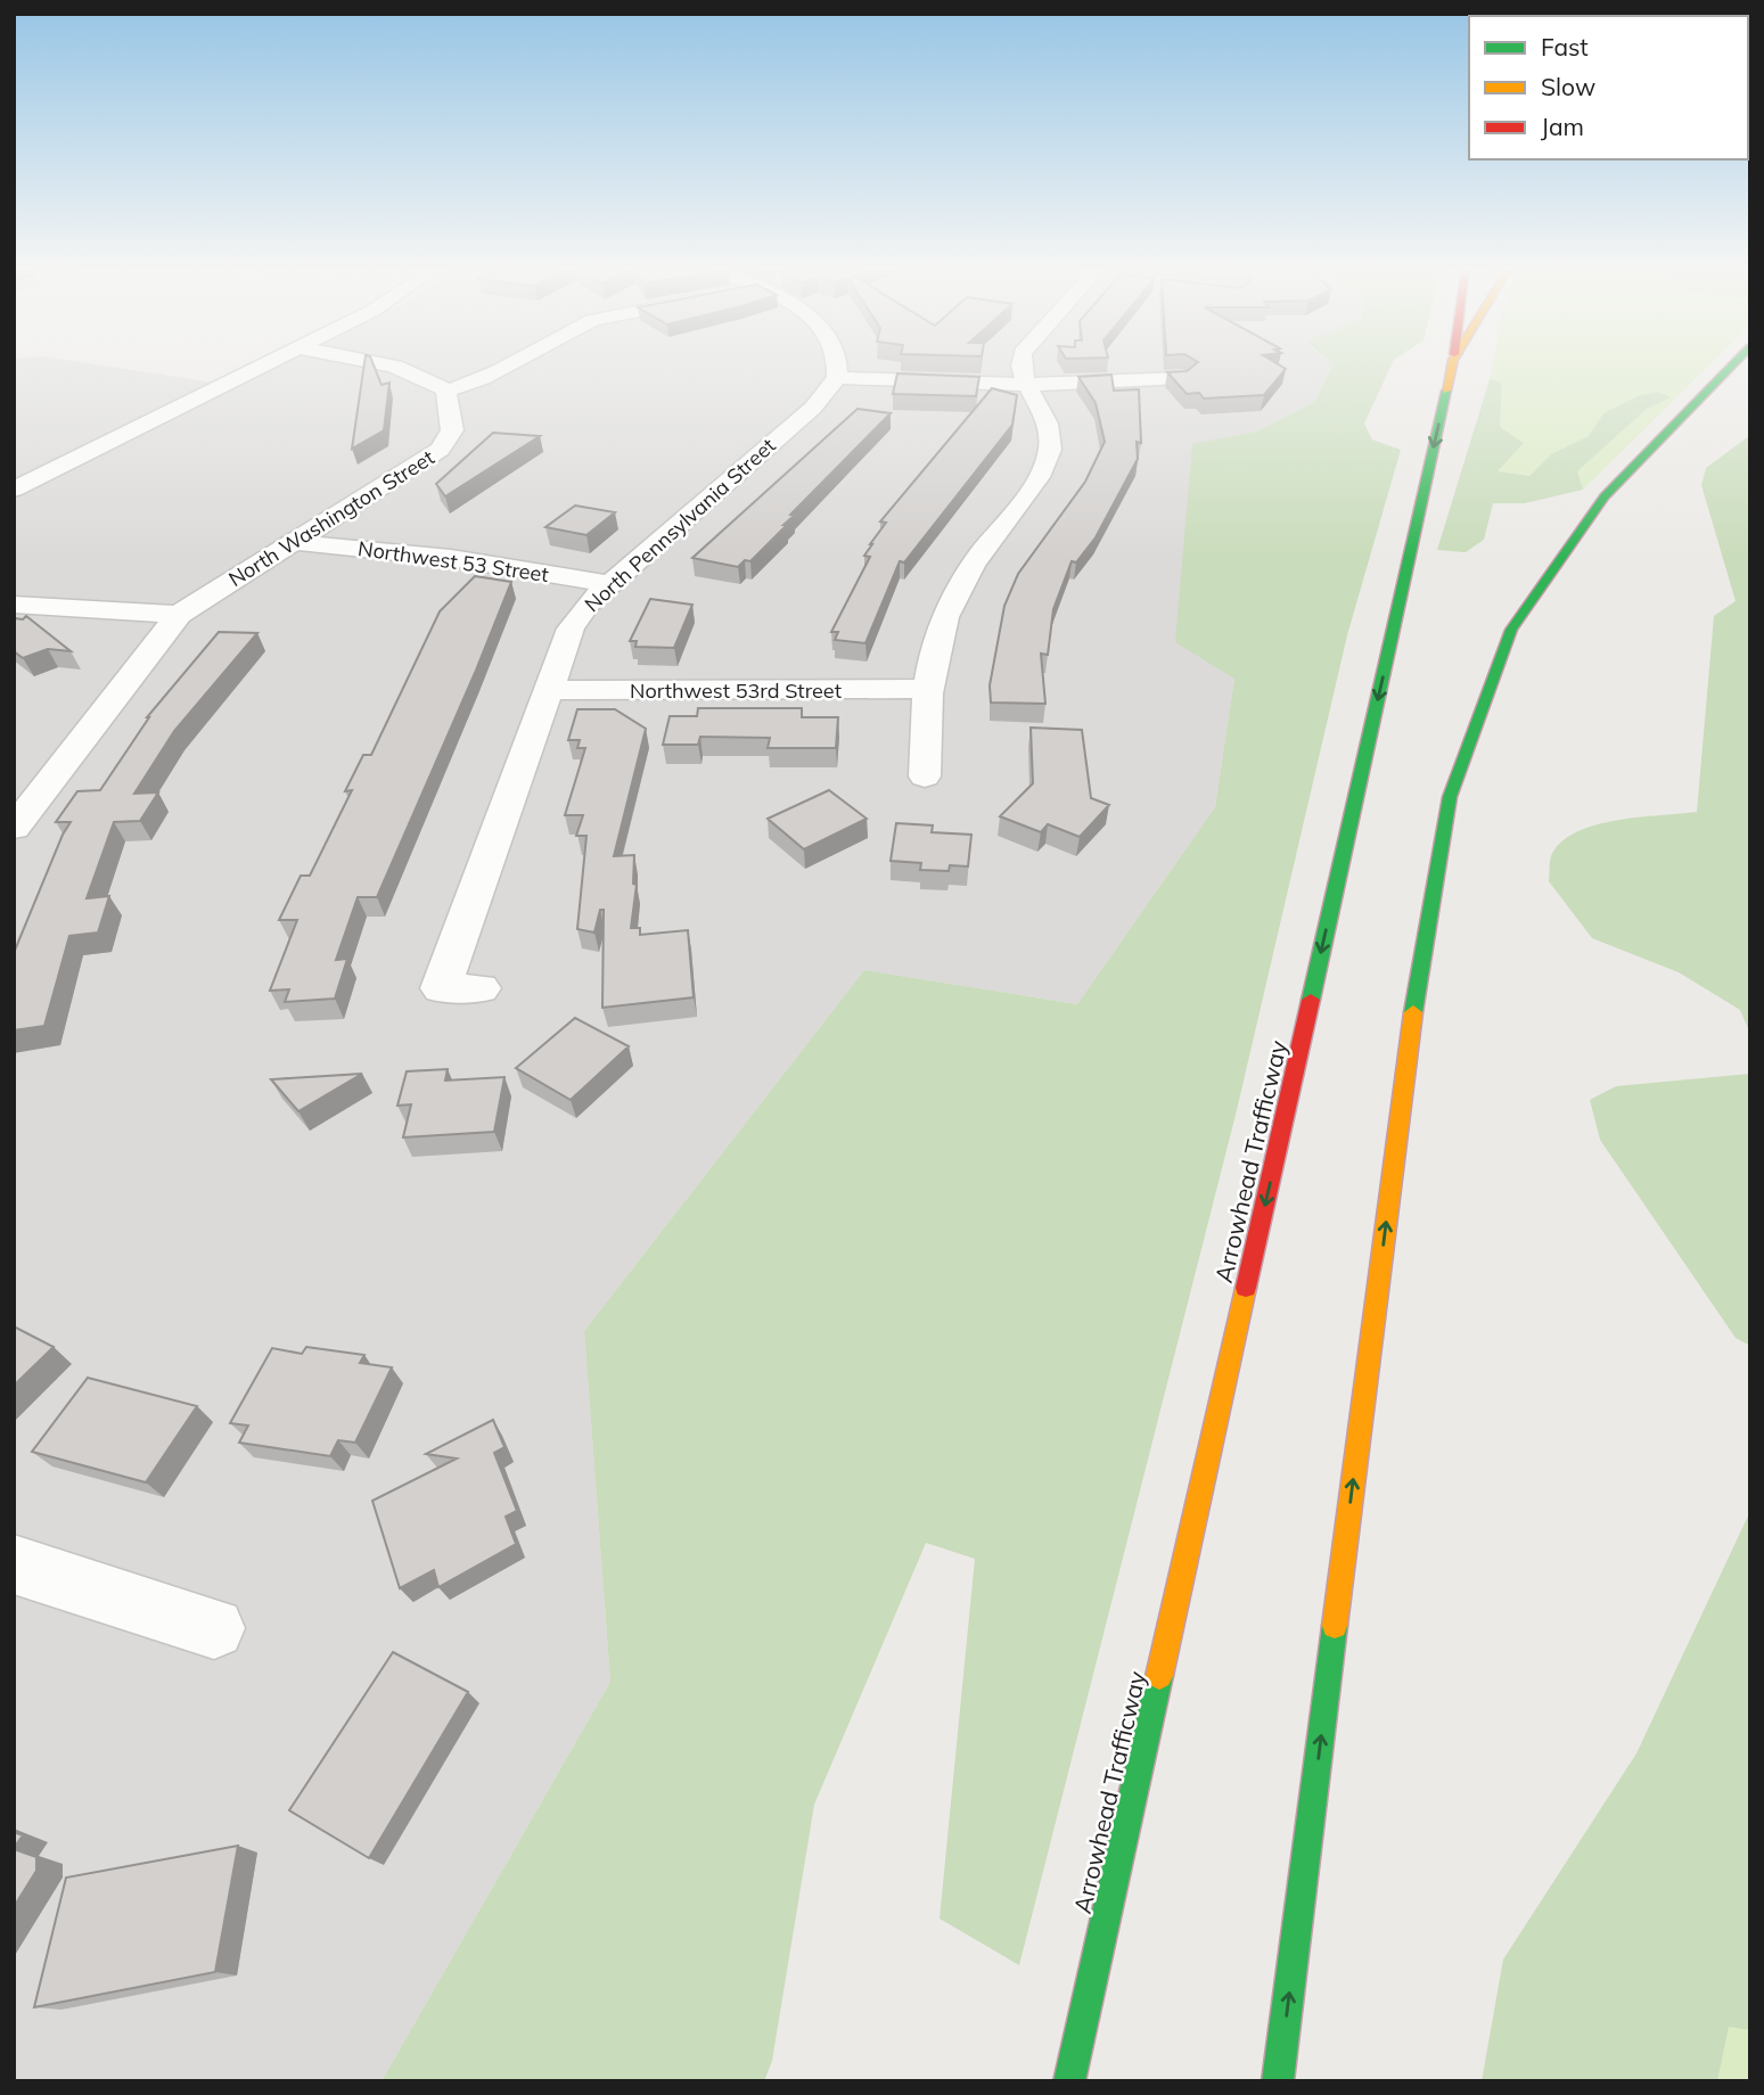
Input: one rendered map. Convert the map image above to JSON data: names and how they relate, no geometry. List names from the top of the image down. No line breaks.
{"streets":{"highway":["Arrowhead Trafficway"],"street":["North Washington Street","North Pennsylvania Street","Northwest 53 Street","Northwest 53rd Street"]},"crossings":[["North Washington Street","Northwest 53 Street"],["North Pennsylvania Street","Northwest 53 Street"],["North Pennsylvania Street","Northwest 53rd Street"]],"legend":["Fast","Slow","Jam"]}
